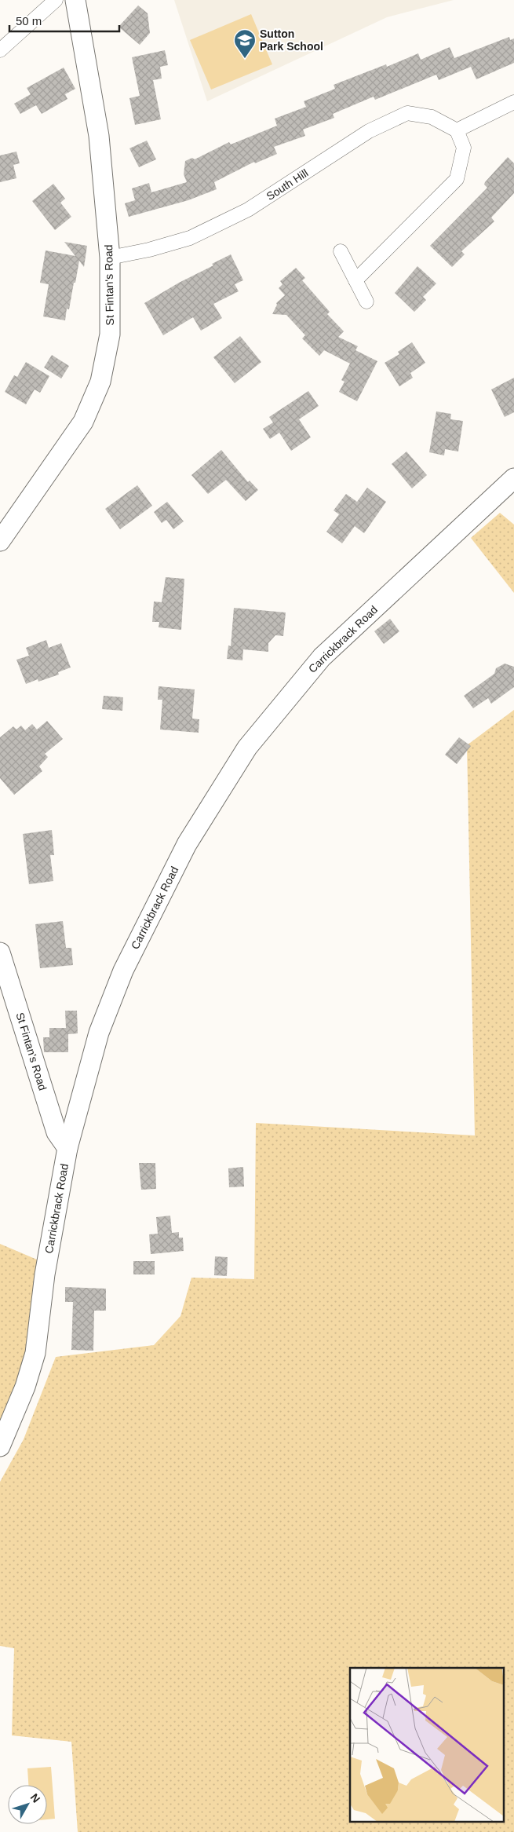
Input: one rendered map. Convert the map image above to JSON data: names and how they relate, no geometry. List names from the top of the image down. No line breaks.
{"streets":{"main road":["St Fintan's Road","Carrickbrack Road"],"street":["South Hill"]},"crossings":[["South Hill","St Fintan's Road"],["St Fintan's Road","Carrickbrack Road"]],"places":{"school or university":["Sutton Park School"]},"scale_bar":"50 m","north":"top right"}
